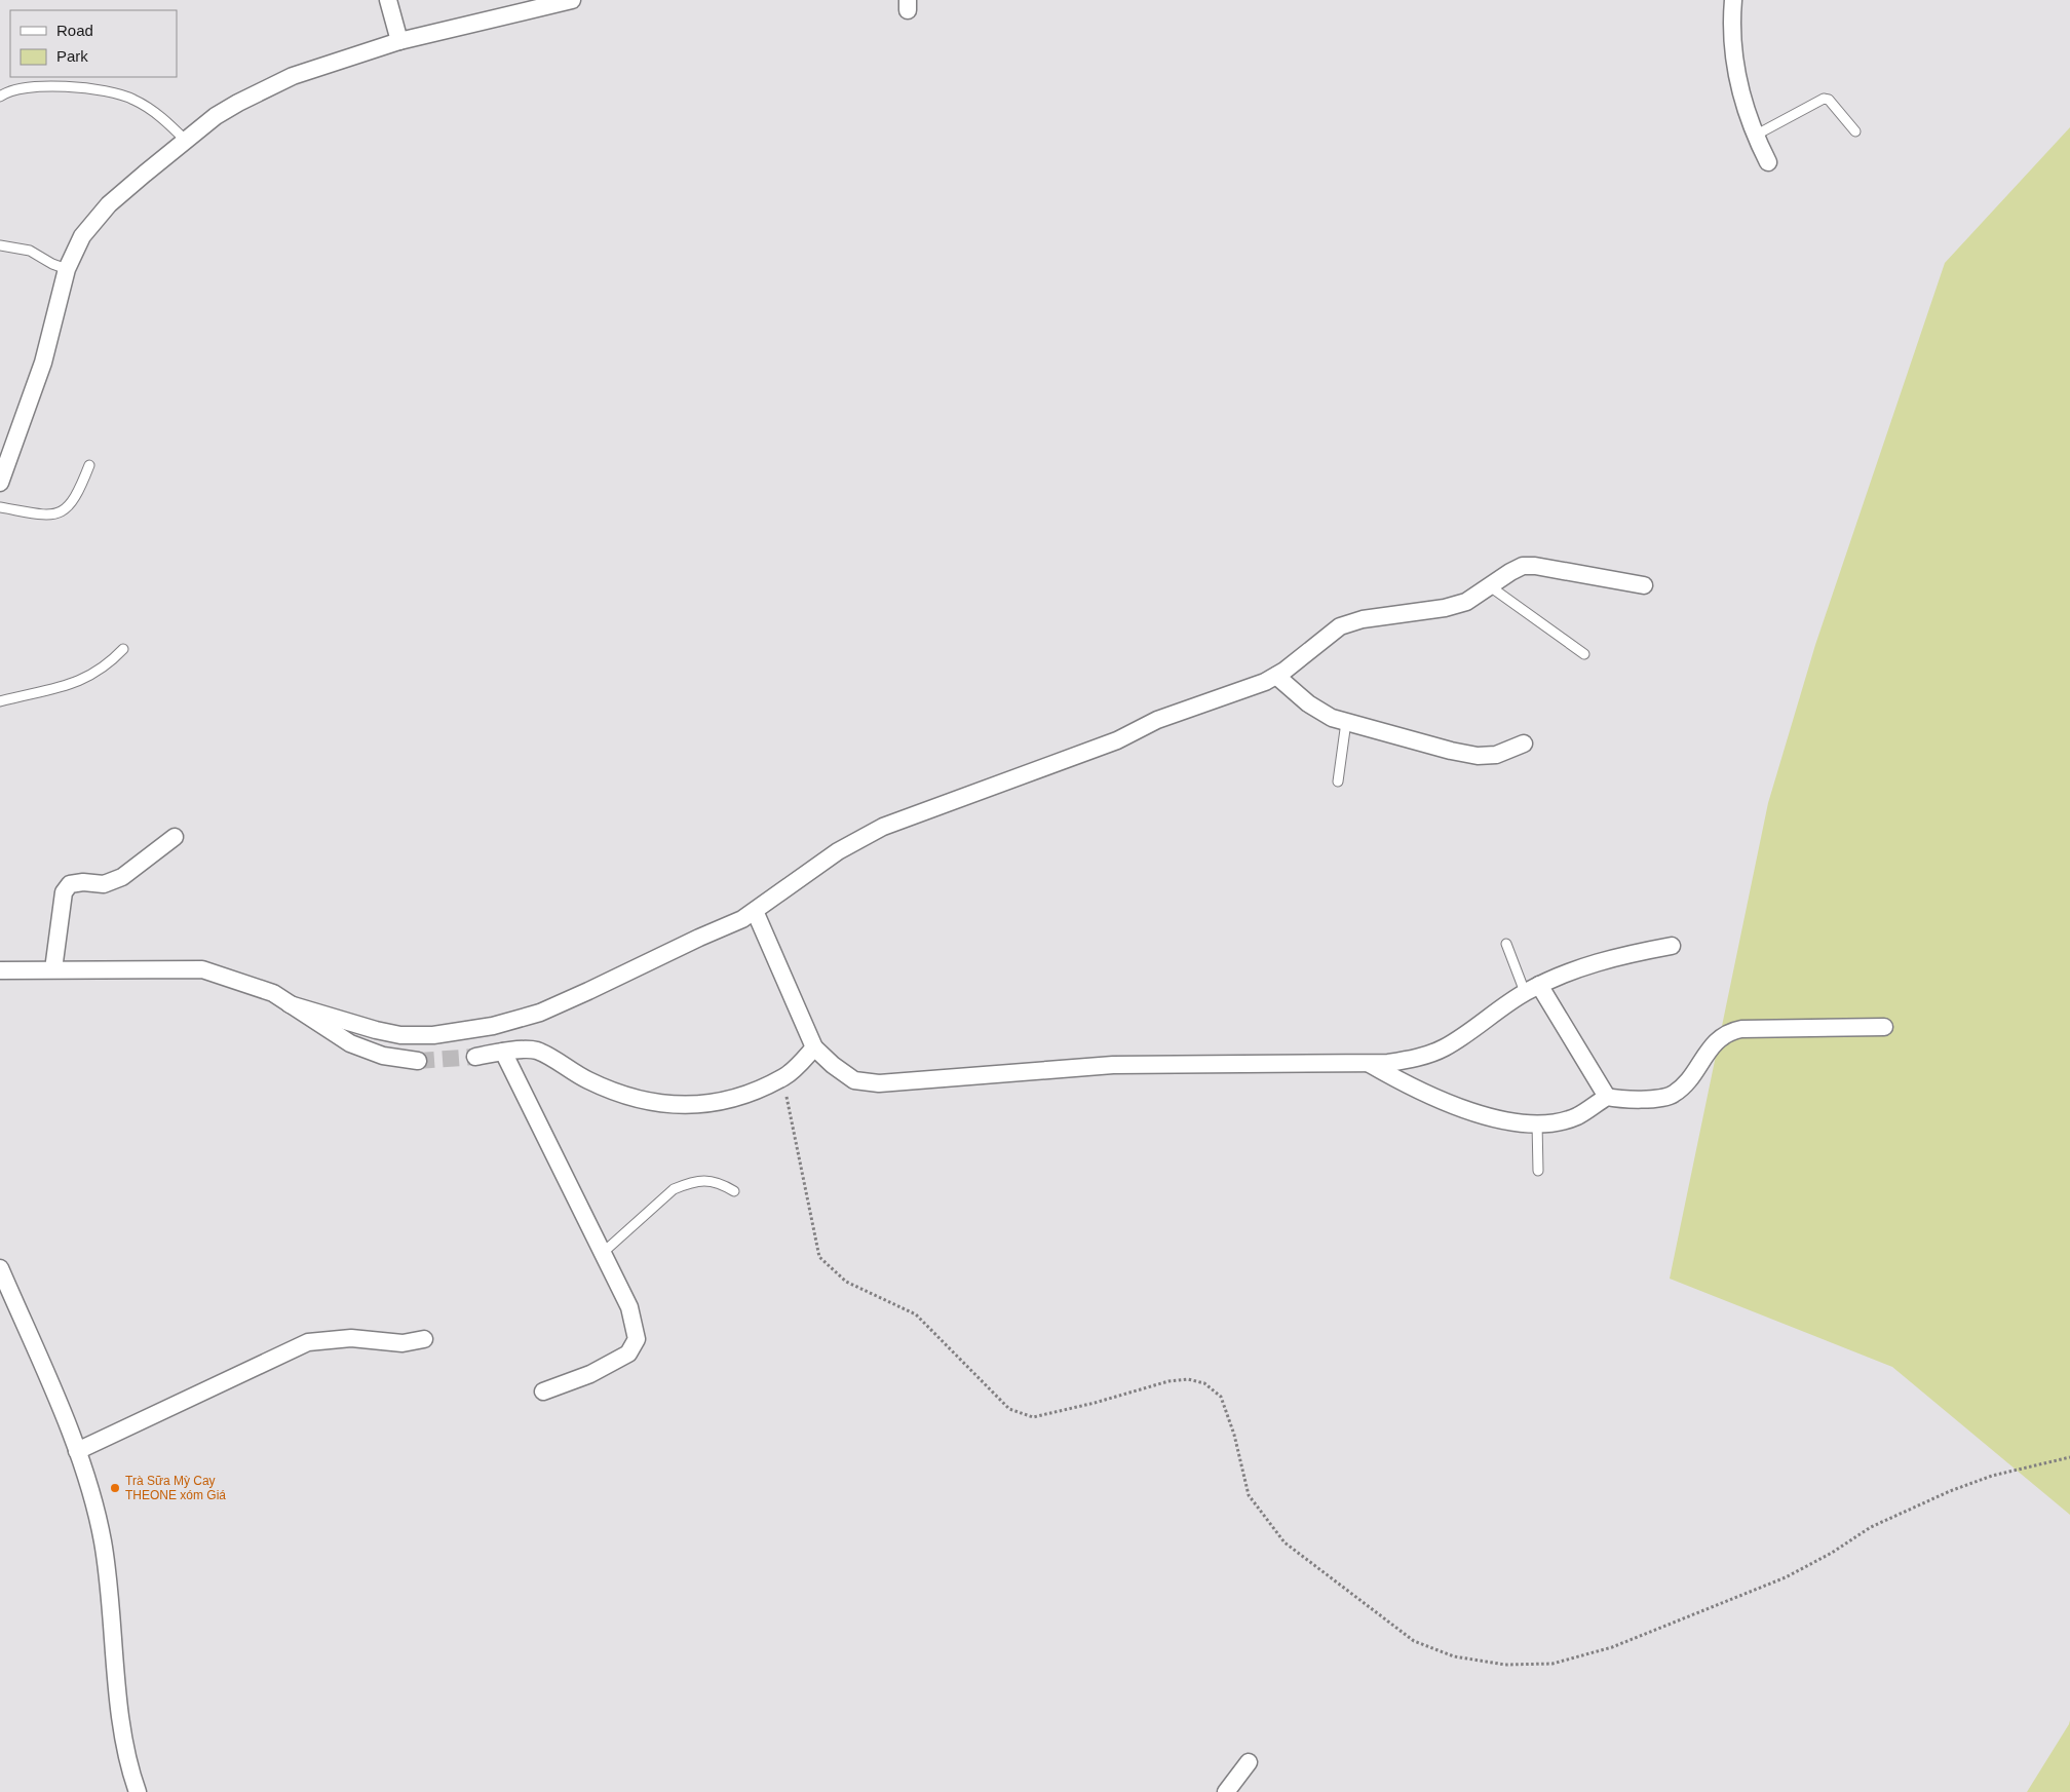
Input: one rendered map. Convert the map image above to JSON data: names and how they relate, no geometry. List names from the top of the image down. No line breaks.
{"places":["Trà Sữa Mỳ Cay THEONE xóm Giá"],"legend":["Road","Park"]}
